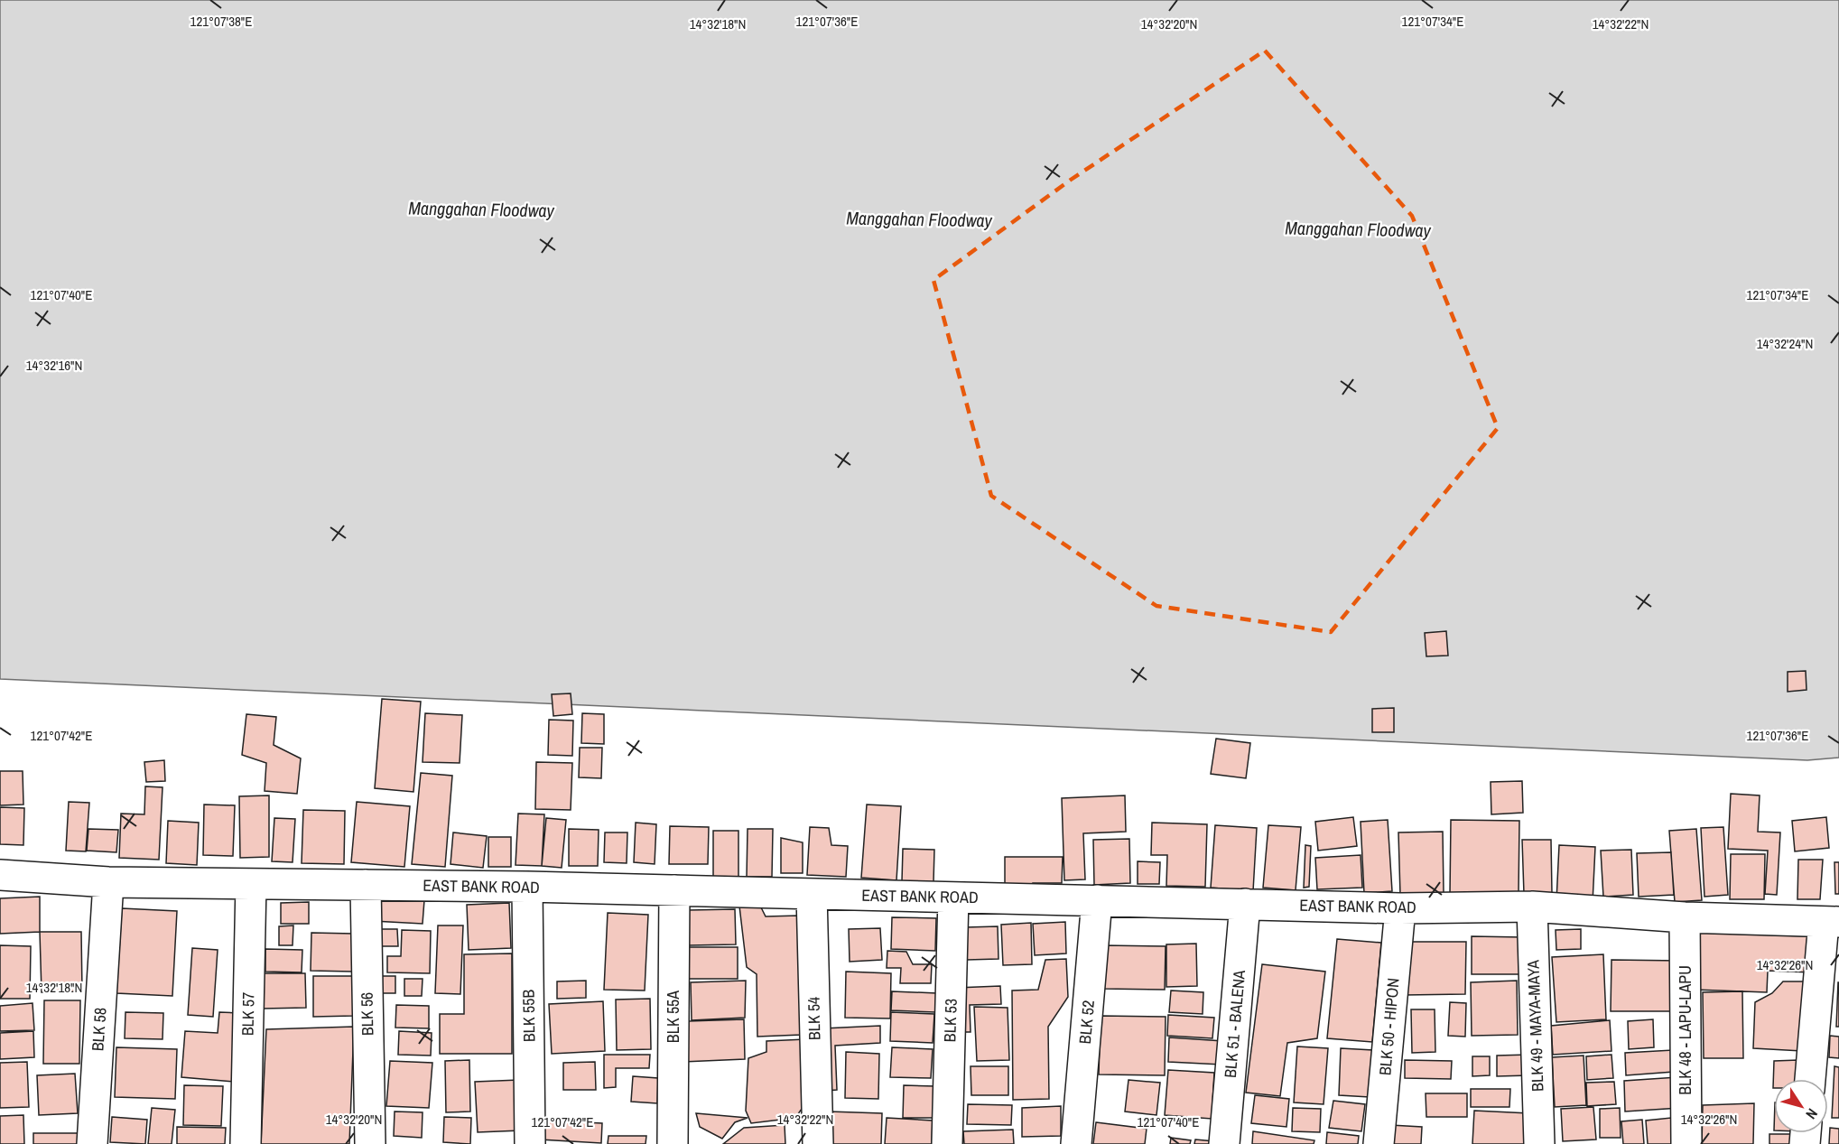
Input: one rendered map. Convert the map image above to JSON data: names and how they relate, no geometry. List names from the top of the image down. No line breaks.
{"streets":{"street":["EAST BANK ROAD","BLK 57","BLK 56","BLK 55B","BLK 55A","BLK 54","BLK 53","BLK 52","BLK 51 - BALENA","BLK 49 - MAYA-MAYA","BLK 50 - HIPON","BLK 58","BLK 48 - LAPU-LAPU"]},"crossings":[["EAST BANK ROAD","BLK 57"],["EAST BANK ROAD","BLK 56"],["EAST BANK ROAD","BLK 55B"],["EAST BANK ROAD","BLK 55A"],["EAST BANK ROAD","BLK 54"],["EAST BANK ROAD","BLK 53"],["EAST BANK ROAD","BLK 52"],["EAST BANK ROAD","BLK 51 - BALENA"],["EAST BANK ROAD","BLK 49 - MAYA-MAYA"],["EAST BANK ROAD","BLK 50 - HIPON"],["EAST BANK ROAD","BLK 58"],["EAST BANK ROAD","BLK 48 - LAPU-LAPU"]],"water":["Manggahan Floodway"],"north":"bottom right","coordinates":["121°07'34\"E","121°07'38\"E","121°07'36\"E","14°32'18\"N","14°32'22\"N","14°32'20\"N","121°07'40\"E","14°32'24\"N","14°32'16\"N","121°07'42\"E","14°32'26\"N"]}
